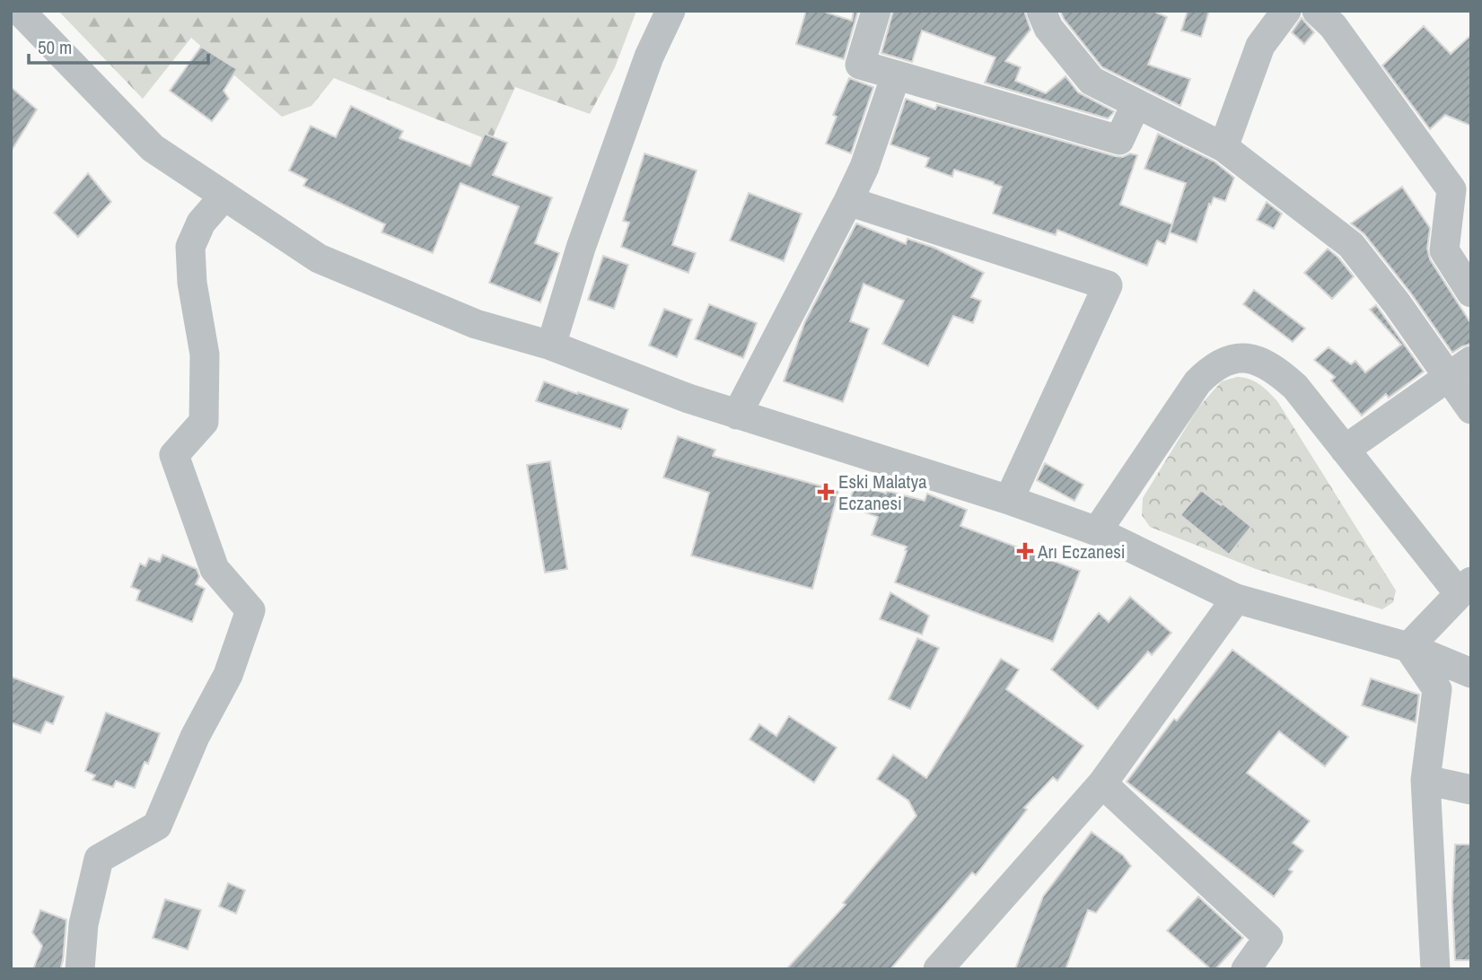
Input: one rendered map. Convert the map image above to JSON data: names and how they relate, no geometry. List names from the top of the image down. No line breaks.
{"places":{"health":["Eski Malatya Eczanesi","Arı Eczanesi"]},"scale_bar":"50 m"}
